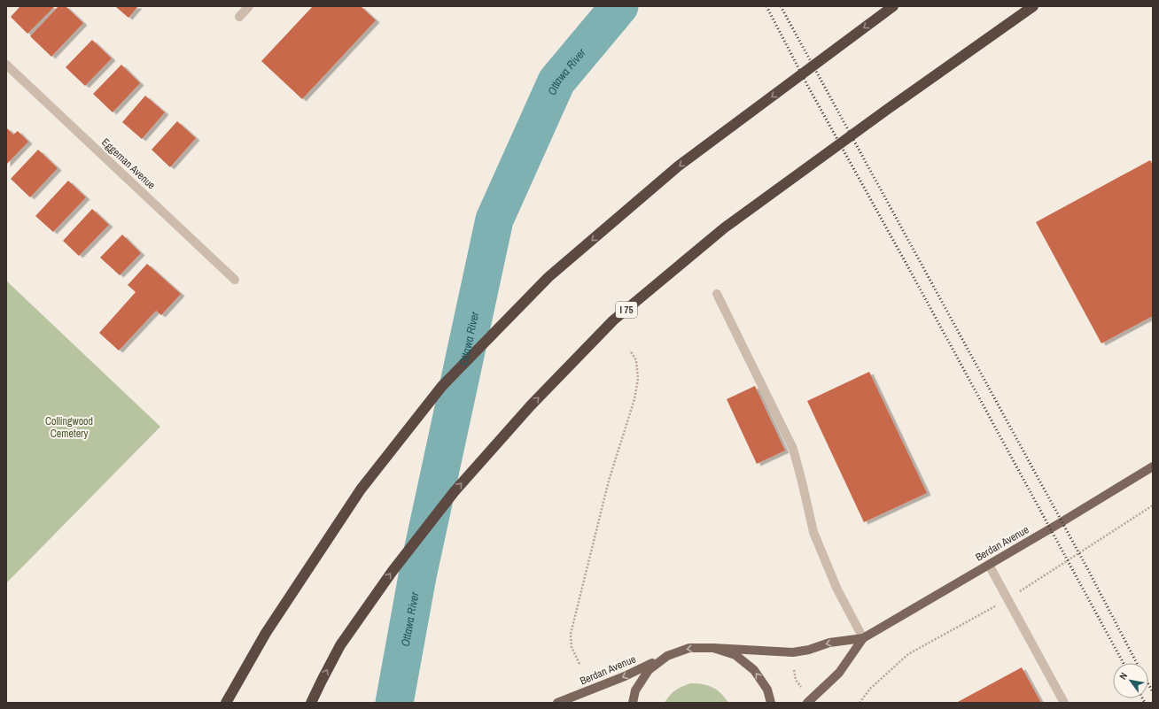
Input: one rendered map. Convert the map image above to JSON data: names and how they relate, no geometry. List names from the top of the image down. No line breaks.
{"streets":{"highway":["I 75"],"main road":["Berdan Avenue"],"street":["Eggeman Avenue"]},"one_way":["Berdan Avenue"],"water":["Ottawa River"],"parks":["Collingwood Cemetery"],"north":"top left"}
